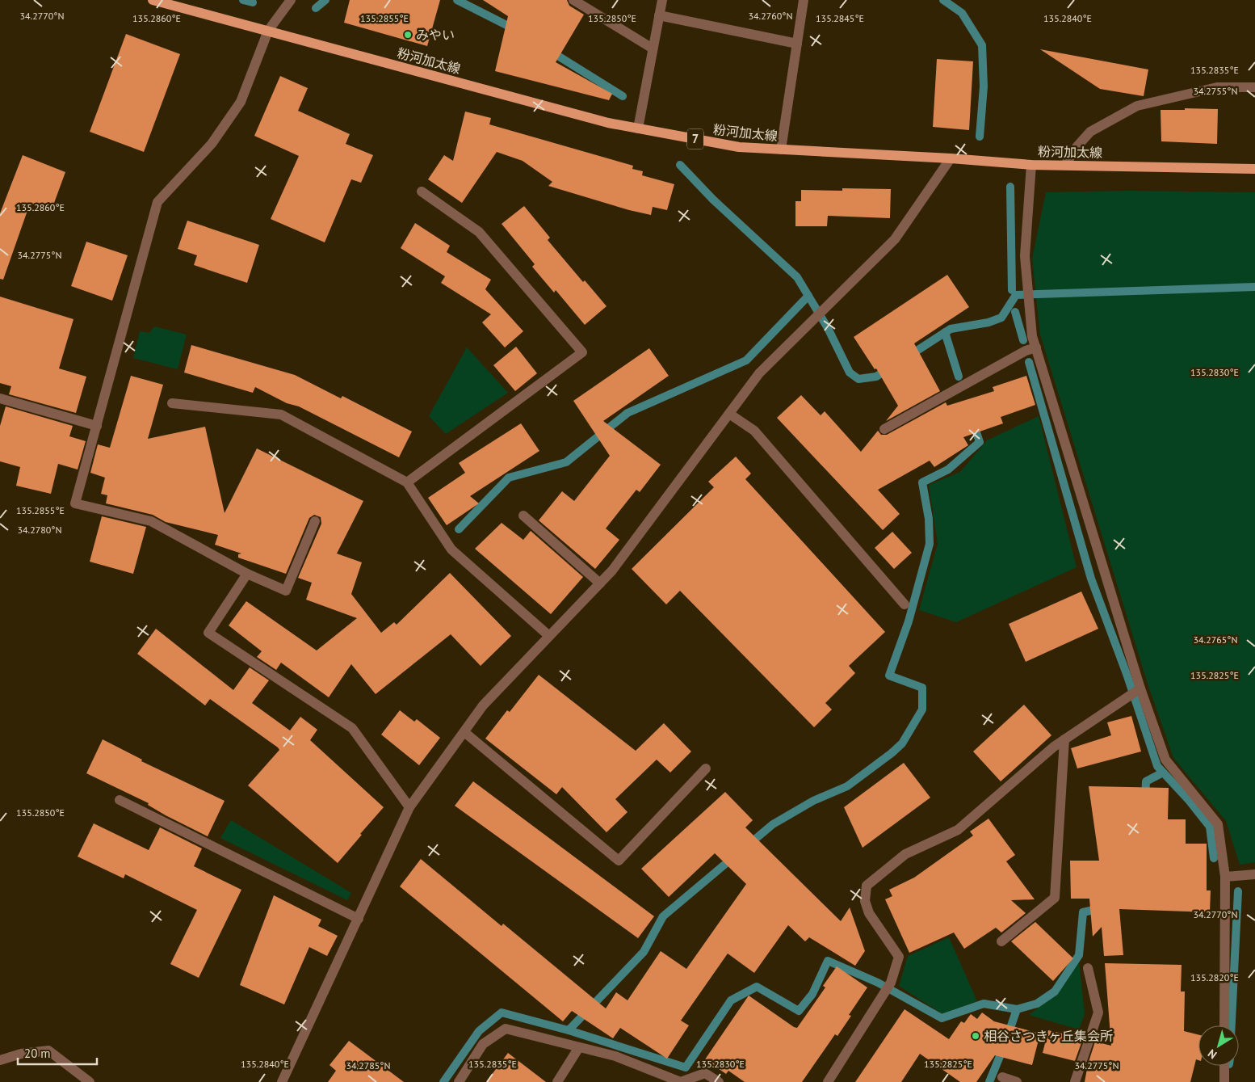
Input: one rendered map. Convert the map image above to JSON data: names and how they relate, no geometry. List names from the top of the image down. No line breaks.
{"streets":{"main road":["粉河加太線","7"]},"places":["みやい","相谷さつきヶ丘集会所"],"scale_bar":"20 m","north":"bottom left","coordinates":["34.2770°N","34.2760°N","135.2860°E","135.2855°E","135.2850°E","135.2845°E","135.2840°E","135.2835°E","34.2755°N","34.2775°N","135.2830°E","34.2780°N","34.2765°N","135.2825°E","135.2820°E","34.2785°N"]}
